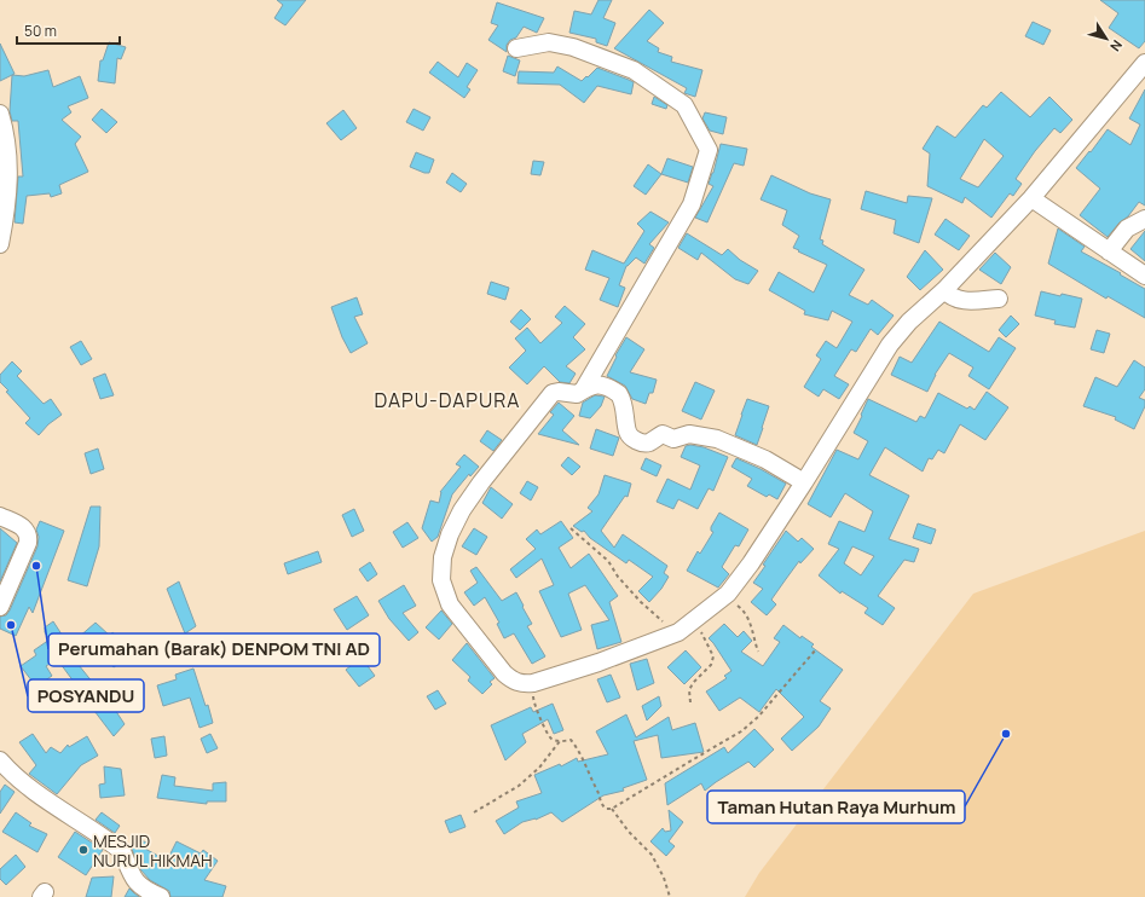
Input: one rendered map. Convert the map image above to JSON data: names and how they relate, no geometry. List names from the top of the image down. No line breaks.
{"districts":["DAPU-DAPURA"],"places":["Perumahan (Barak) DENPOM TNI AD","POSYANDU","Taman Hutan Raya Murhum","MESJID NURUL HIKMAH"],"scale_bar":"50 m","north":"bottom right"}
